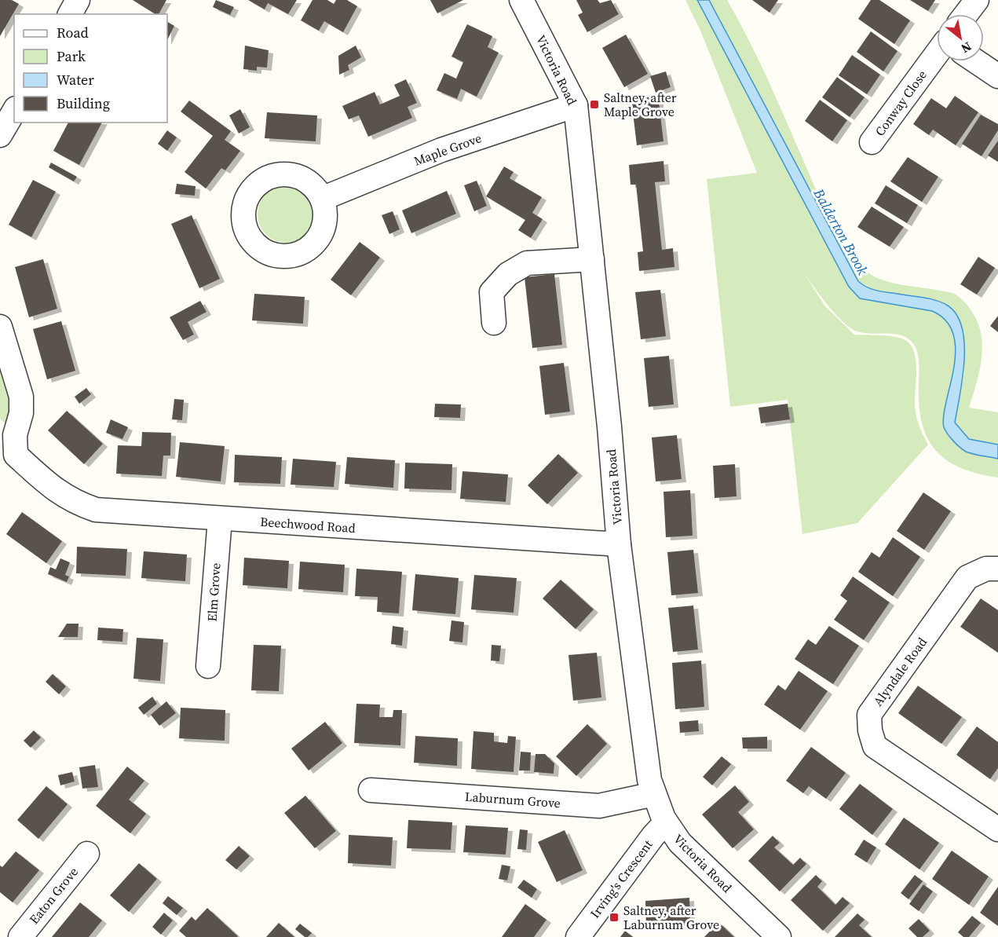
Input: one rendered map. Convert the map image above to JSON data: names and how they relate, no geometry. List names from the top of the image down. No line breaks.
{"streets":{"street":["Victoria Road","Conway Close","Maple Grove","Beechwood Road","Elm Grove","Alyndale Road","Laburnum Grove","Irving's Crescent","Eaton Grove"]},"crossings":[["Victoria Road","Maple Grove"],["Victoria Road","Beechwood Road"],["Victoria Road","Laburnum Grove"],["Victoria Road","Irving's Crescent"],["Beechwood Road","Elm Grove"]],"water":["Balderton Brook"],"places":{"transit":["Saltney, after Maple Grove","Saltney, after Laburnum Grove"]},"legend":["Road","Park","Water","Building"],"north":"bottom right"}
